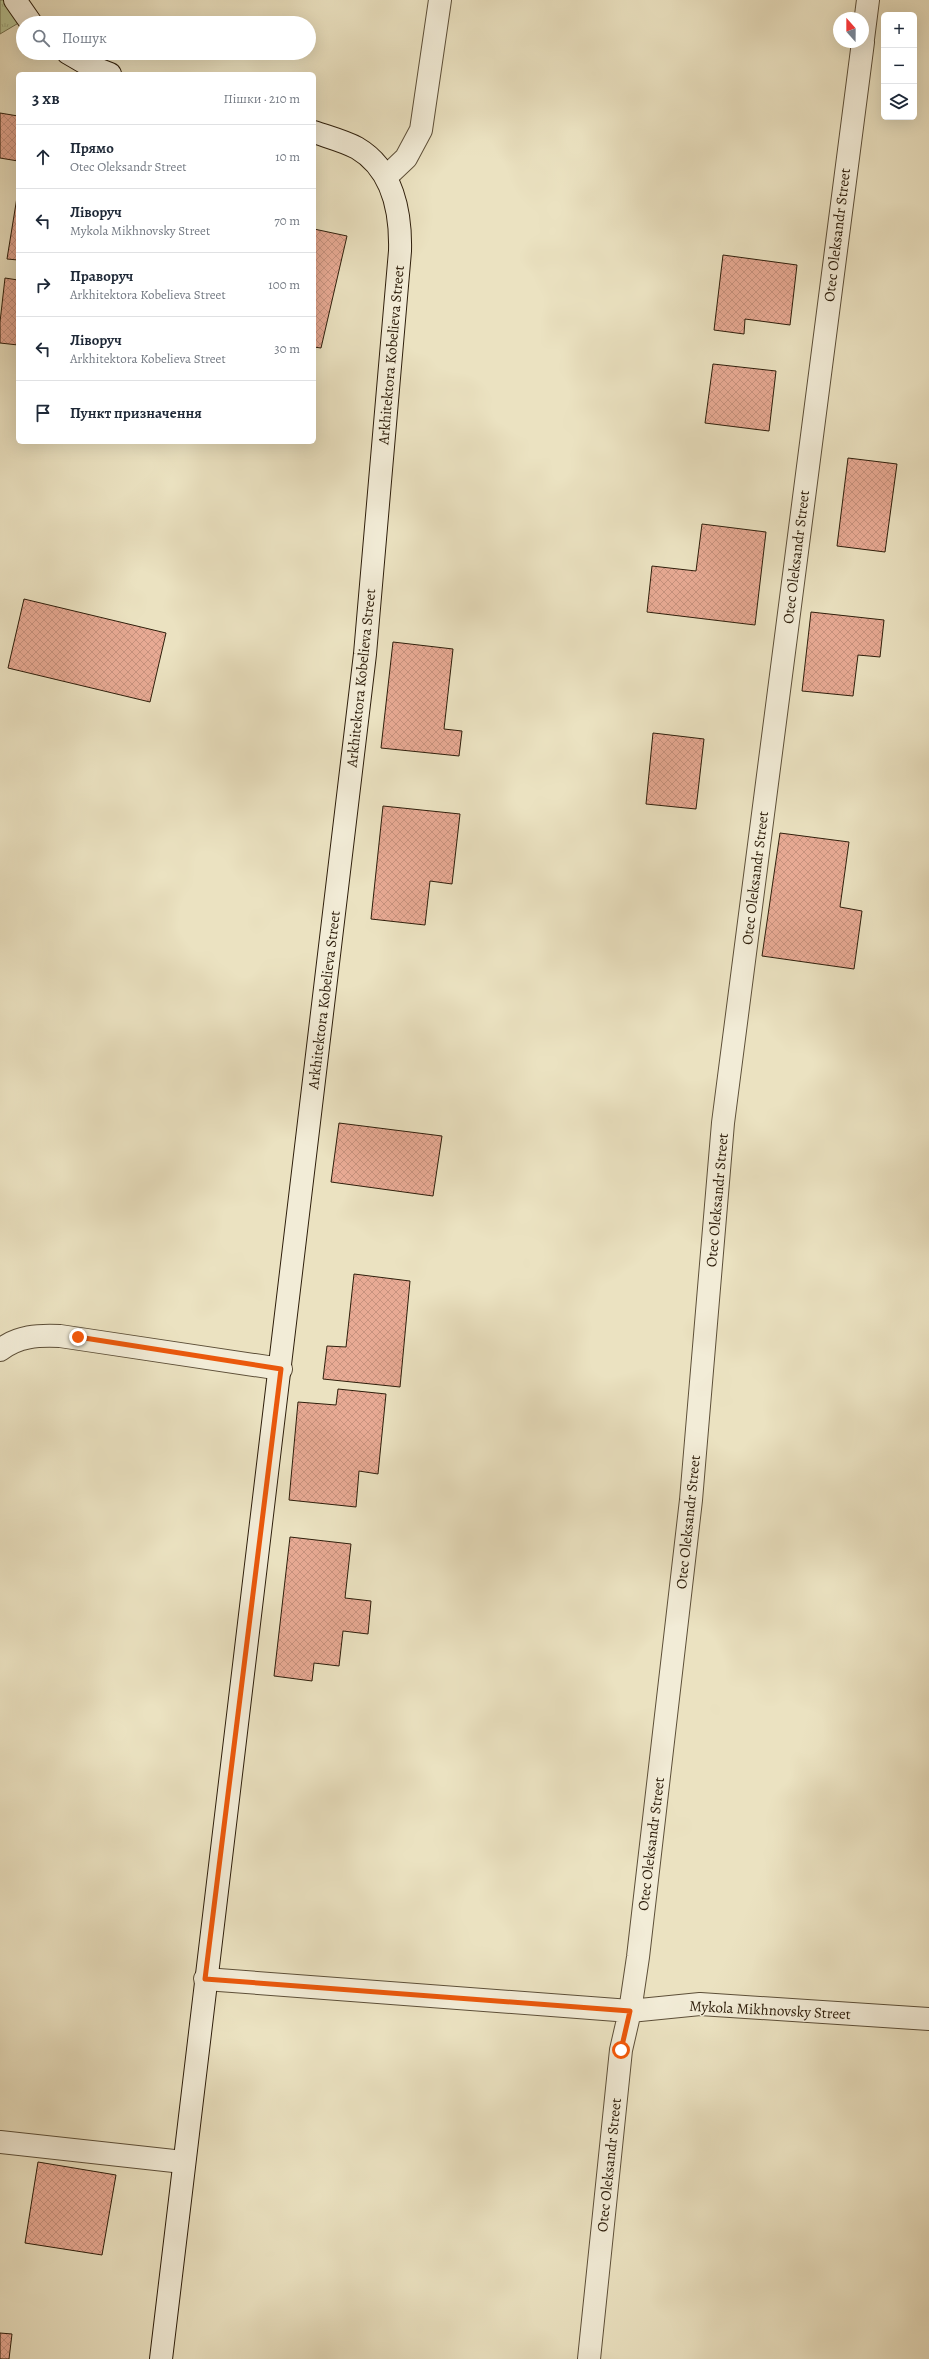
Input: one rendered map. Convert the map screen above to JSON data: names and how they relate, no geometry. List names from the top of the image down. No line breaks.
{"streets":{"street":["Otec Oleksandr Street","Arkhitektora Kobelieva Street","Mykola Mikhnovsky Street"]},"crossings":[["Otec Oleksandr Street","Mykola Mikhnovsky Street"],["Arkhitektora Kobelieva Street","Mykola Mikhnovsky Street"]],"north":"top","page":{"map_buttons":["+","−"],"search":"Пошук","heading":["3 хв","Пішки · 210 m"],"list":[["Прямо","Otec Oleksandr Street","10 m"],["Ліворуч","Mykola Mikhnovsky Street","70 m"],["Праворуч","Arkhitektora Kobelieva Street","100 m"],["Ліворуч","Arkhitektora Kobelieva Street","30 m"],"Пункт призначення"]}}
